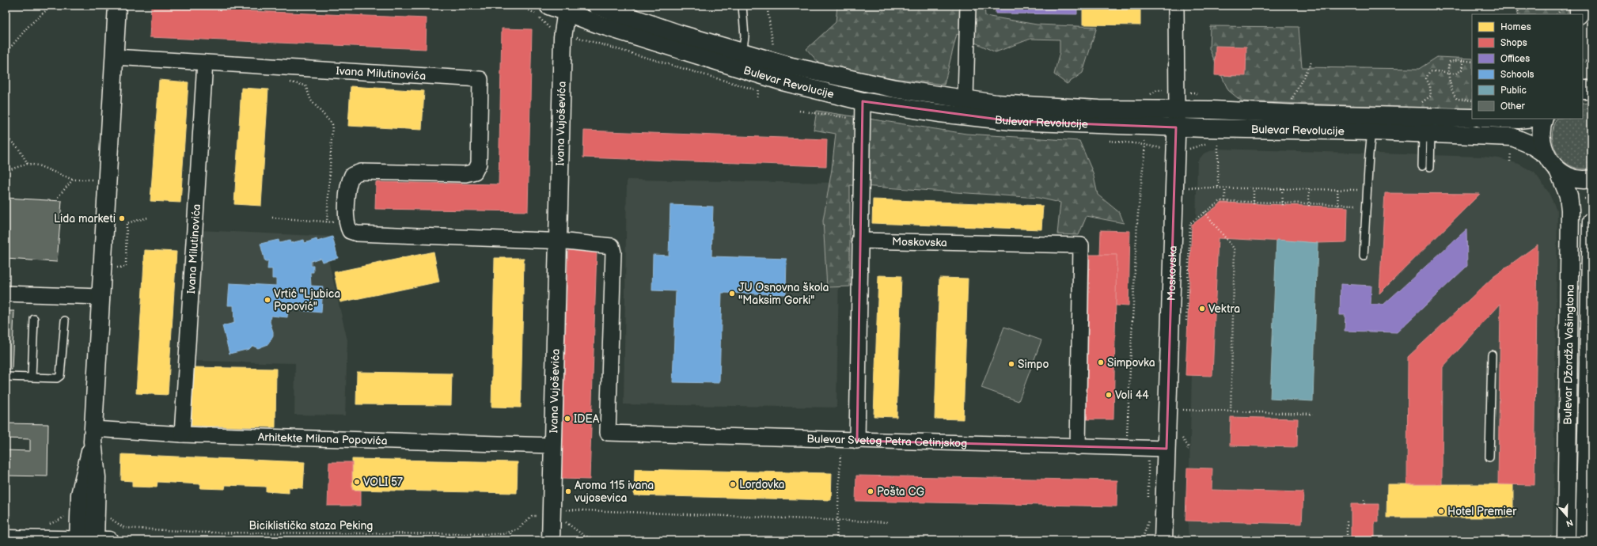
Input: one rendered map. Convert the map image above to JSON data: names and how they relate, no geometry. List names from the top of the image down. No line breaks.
{"streets":{"main road":["Bulevar Revolucije","Ivana Vujoševića","Moskovska","Bulevar Džordža Vašingtona"],"street":["Ivana Milutinovića","Arhitekte Milana Popovića","Bulevar Svetog Petra Cetinjskog"],"path":["Biciklistička staza Peking"]},"crossings":[["Ivana Milutinovića","Arhitekte Milana Popovića"],["Bulevar Revolucije","Ivana Vujoševića"],["Bulevar Revolucije","Moskovska"],["Ivana Vujoševića","Arhitekte Milana Popovića"],["Ivana Vujoševića","Bulevar Svetog Petra Cetinjskog"],["Moskovska","Bulevar Svetog Petra Cetinjskog"]],"places":["Lida marketi","JU Osnovna škola \"Maksim Gorki\"","Vrtić \"Ljubica Popović\"","Vektra","Simpovka","Simpo","Voli 44","IDEA","VOLI 57","Lordovka","Aroma 115 ivana vujosevica","Pošta CG","Hotel Premier"],"legend":["Homes","Shops","Offices","Schools","Public","Other"],"north":"bottom"}
